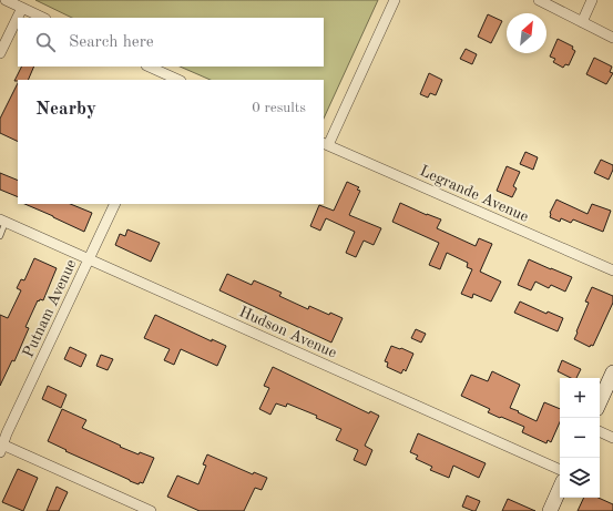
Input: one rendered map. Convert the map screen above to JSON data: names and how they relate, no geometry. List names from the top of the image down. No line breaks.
{"streets":{"street":["Legrande Avenue","Putnam Avenue","Hudson Avenue"]},"crossings":[["Putnam Avenue","Hudson Avenue"]],"north":"top right","page":{"search":"Search here","heading":["Nearby","0 results"],"map_buttons":["+","−"]}}
